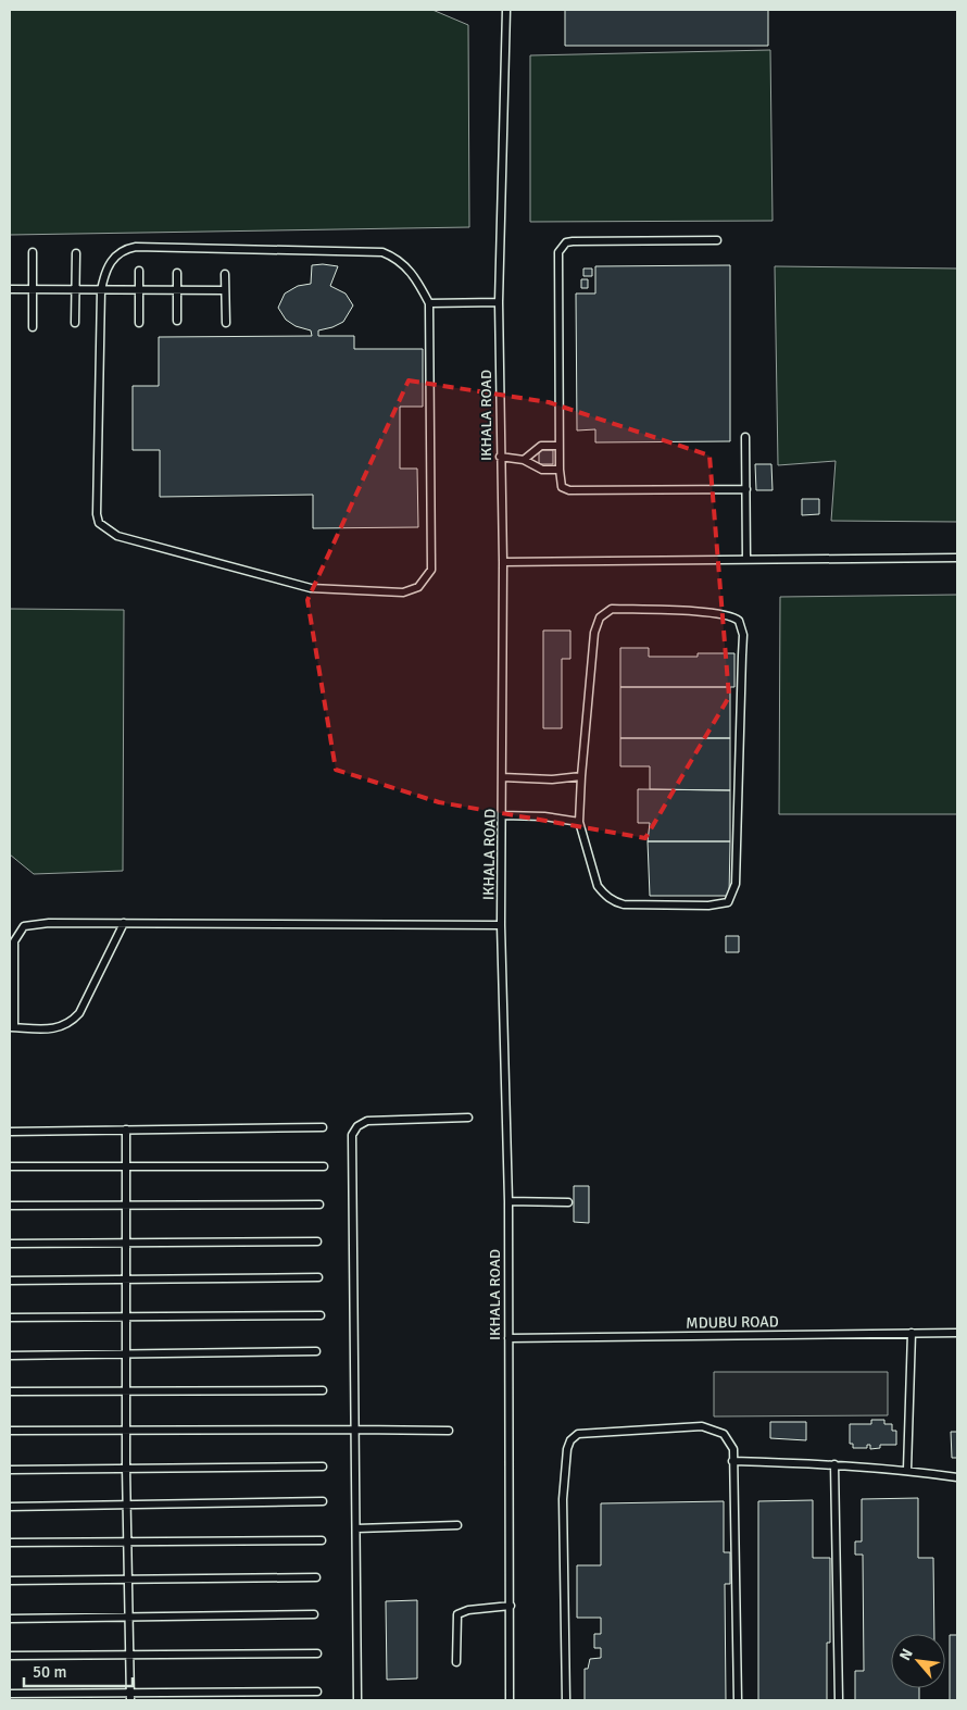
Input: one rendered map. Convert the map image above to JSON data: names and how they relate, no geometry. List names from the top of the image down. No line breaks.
{"streets":{"lane":["IKHALA ROAD","MDUBU ROAD"]},"crossings":[["IKHALA ROAD","MDUBU ROAD"]],"scale_bar":"50 m","north":"top left"}
